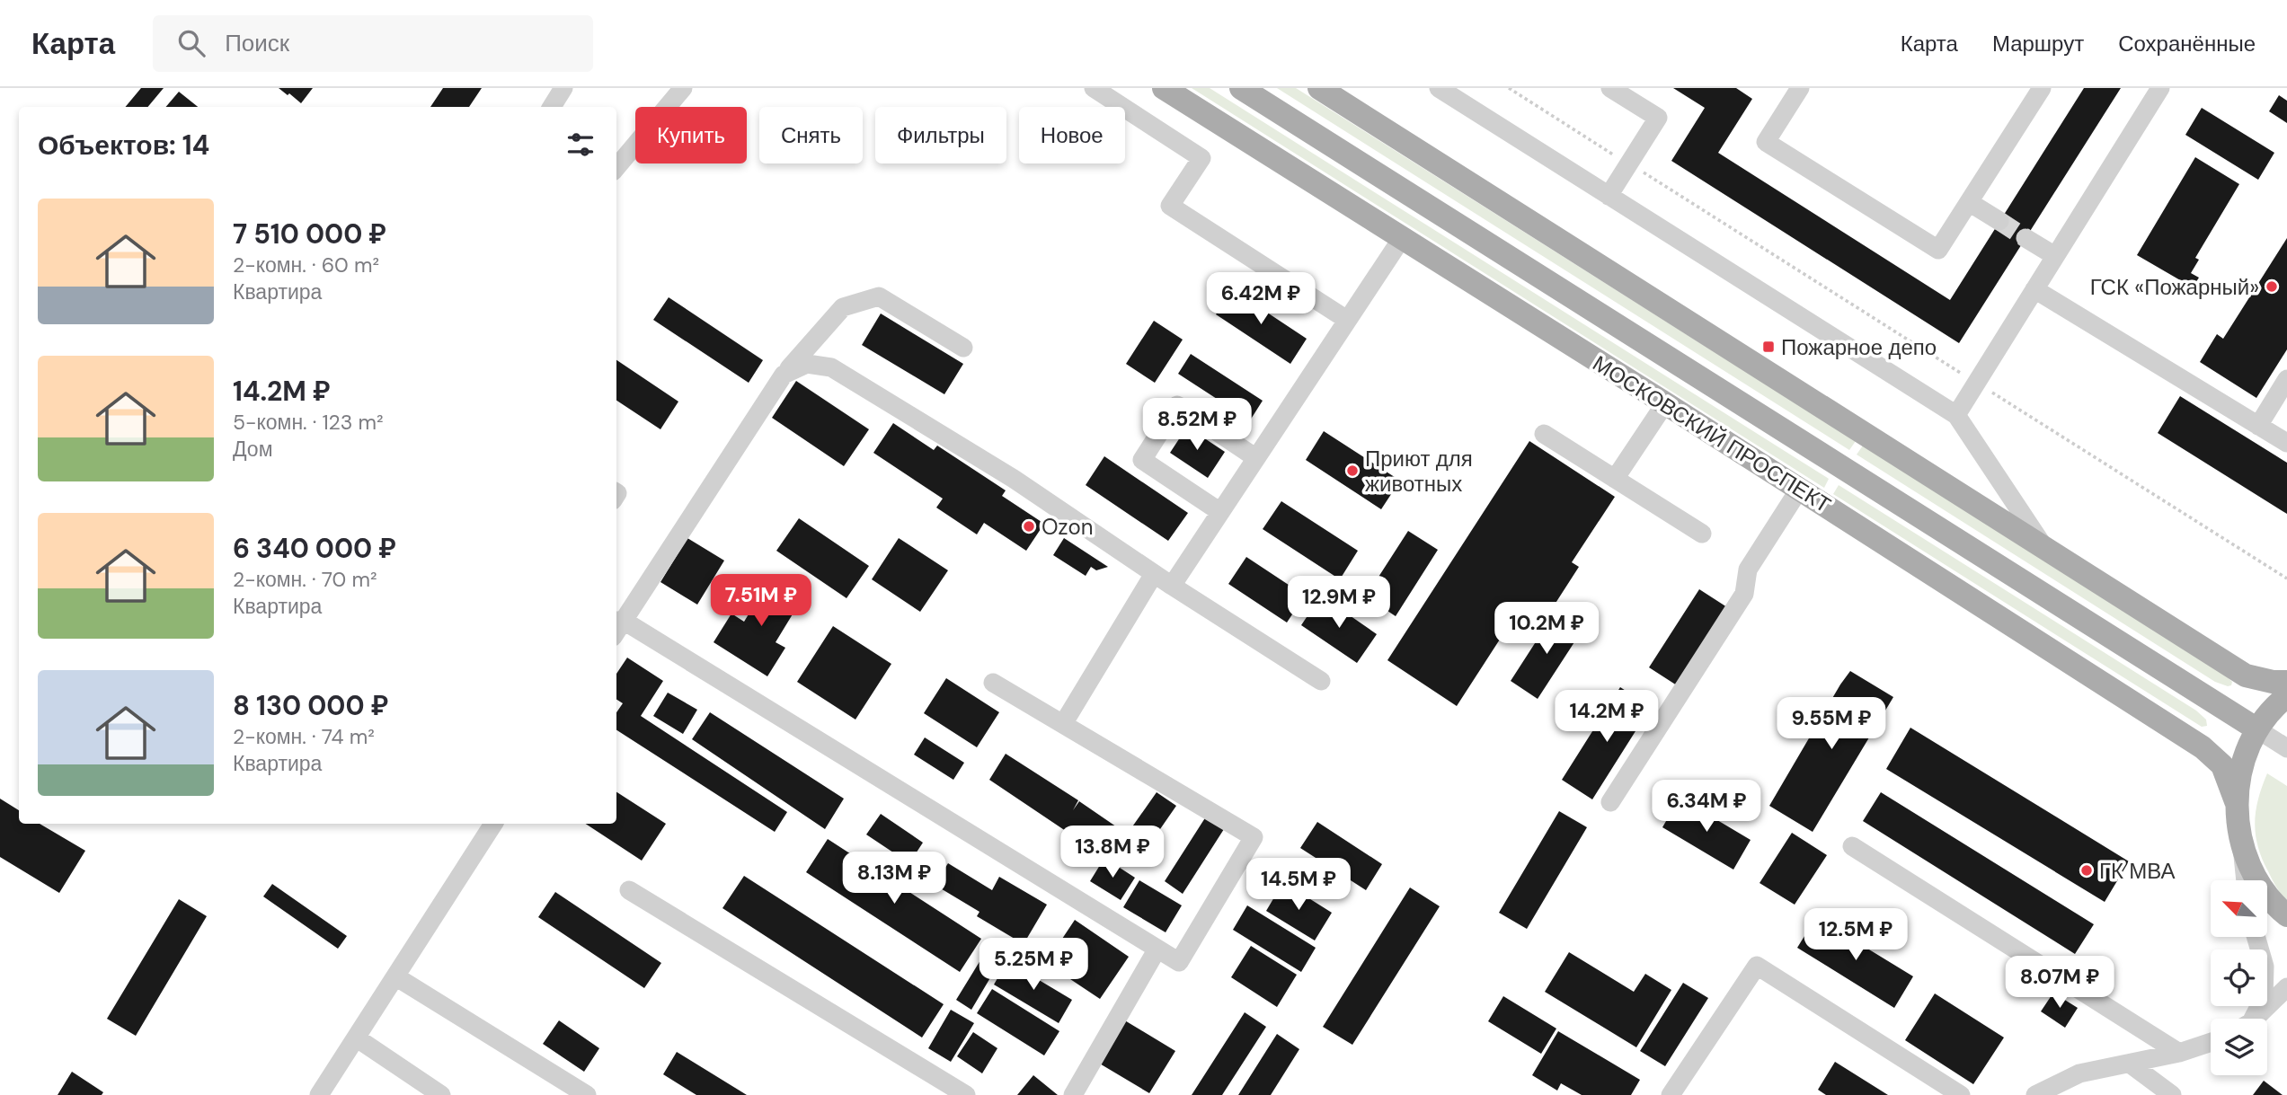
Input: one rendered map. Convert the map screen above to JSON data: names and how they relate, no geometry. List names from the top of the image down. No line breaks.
{"streets":{"main road":["МОСКОВСКИЙ ПРОСПЕКТ"]},"places":{"other":["ГСК «Пожарный»","Приют для животных","Ozon","ГК МВА"],"transit":["Пожарное депо"]},"north":"top left","page":{"header":"Карта","search":"Поиск","nav":["Карта","Маршрут","Сохранённые"],"chip":["Купить","Снять","Фильтры","Новое"],"heading":"Объектов: 14","list":[{"name":"7 510 000 ₽","note":"2-комн. · 60 m² · Квартира"},{"name":"14.2M ₽","note":"5-комн. · 123 m² · Дом"},{"name":"6 340 000 ₽","note":"2-комн. · 70 m² · Квартира"},{"name":"8 130 000 ₽","note":"2-комн. · 74 m² · Квартира"}],"price":["6.42M ₽","8.52M ₽","7.51M ₽","12.9M ₽","10.2M ₽","14.2M ₽","9.55M ₽","6.34M ₽","13.8M ₽","8.13M ₽","14.5M ₽","12.5M ₽","5.25M ₽","8.07M ₽"]}}
